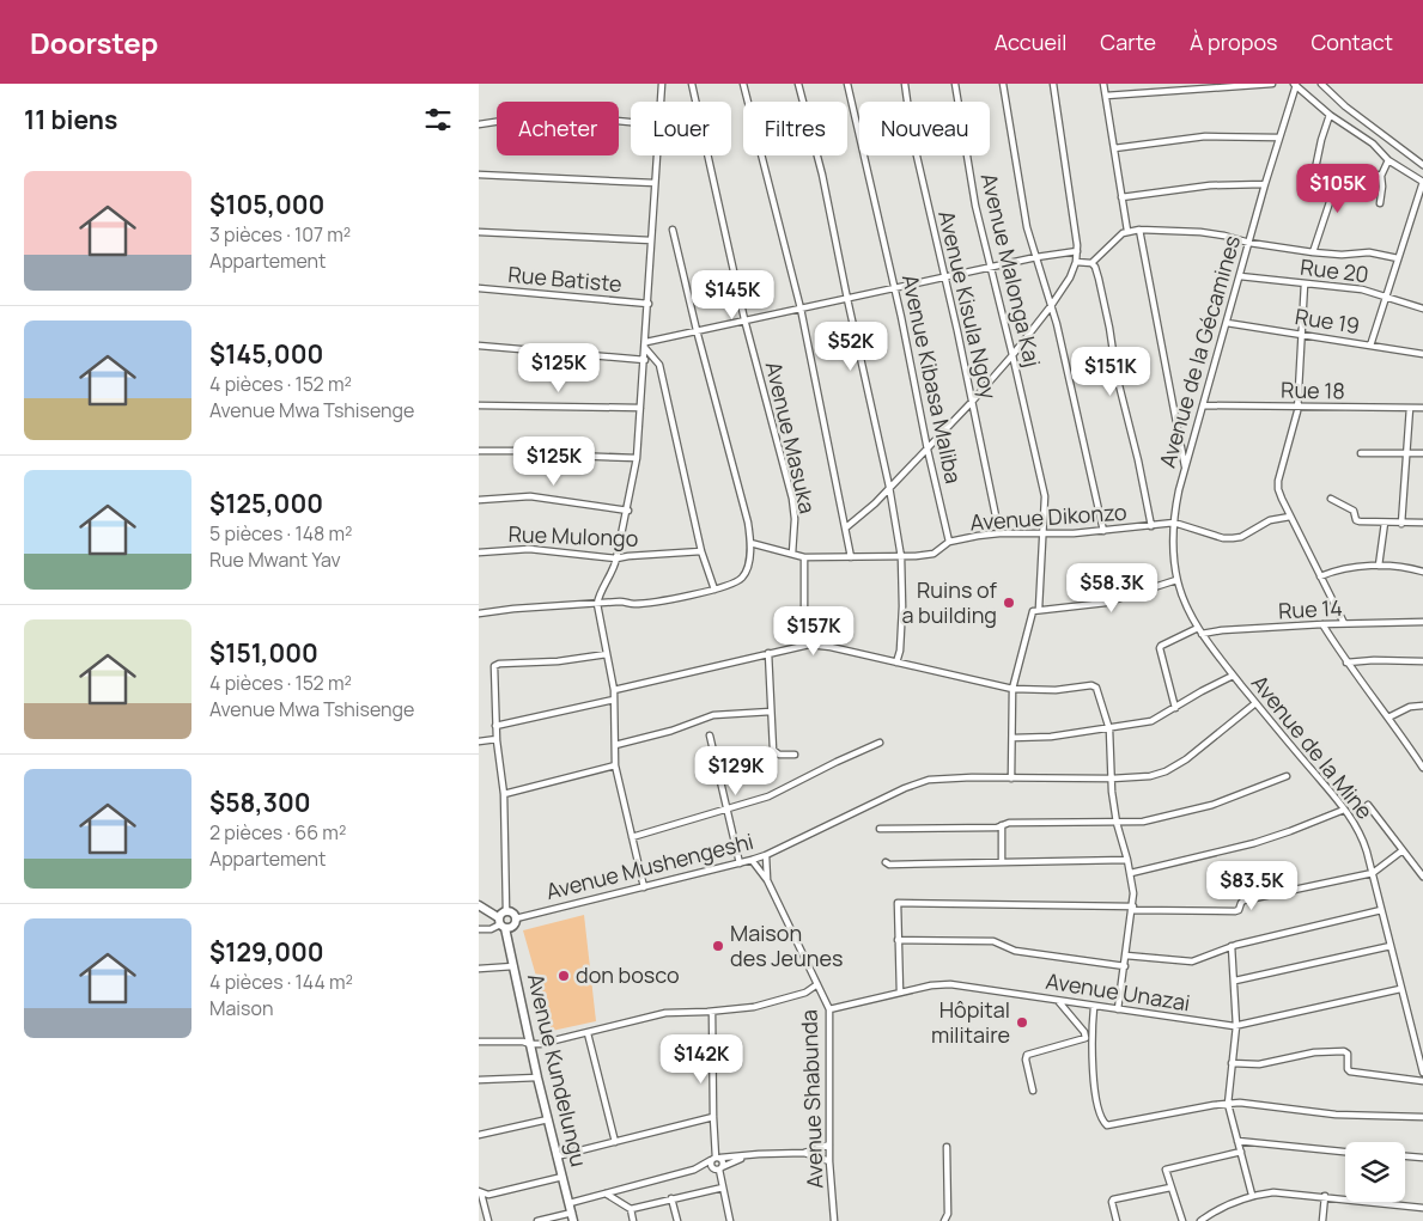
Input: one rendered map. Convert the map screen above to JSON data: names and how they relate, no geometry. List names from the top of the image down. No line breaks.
{"streets":{"street":["Avenue Malonga Kaj","Rue 20","Rue Batiste","Avenue Kisula Ngoy","Rue 19","Avenue de la Gécamines","Avenue Kibasa Maliba","Rue 18","Avenue Masuka","Avenue Dikonzo","Rue Mulongo","Rue 14","Avenue de la Mine","Avenue Mushengeshi","Avenue Unazai","Avenue Kundelungu","Avenue Shabunda"]},"crossings":[["Avenue Malonga Kaj","Avenue Dikonzo"],["Rue 20","Avenue de la Gécamines"],["Avenue Kisula Ngoy","Avenue Dikonzo"],["Rue 19","Avenue de la Gécamines"],["Avenue de la Gécamines","Rue 18"],["Avenue de la Gécamines","Avenue Dikonzo"],["Avenue de la Gécamines","Rue 14"],["Avenue de la Gécamines","Avenue de la Mine"],["Avenue Kibasa Maliba","Avenue Dikonzo"],["Avenue Masuka","Avenue Dikonzo"],["Rue 14","Avenue de la Mine"],["Avenue de la Mine","Avenue Mushengeshi"],["Avenue de la Mine","Avenue Unazai"],["Avenue Unazai","Avenue Shabunda"]],"places":["Ruins of a building","Maison des Jeunes","don bosco","Hôpital militaire"],"page":{"header":"Doorstep","nav":["Accueil","Carte","À propos","Contact"],"heading":"11 biens","chip":["Acheter","Louer","Filtres","Nouveau"],"list":[{"name":"$105,000","note":"3 pièces · 107 m² · Appartement"},{"name":"$145,000","note":"4 pièces · 152 m² · Avenue Mwa Tshisenge"},{"name":"$125,000","note":"5 pièces · 148 m² · Rue Mwant Yav"},{"name":"$151,000","note":"4 pièces · 152 m² · Avenue Mwa Tshisenge"},{"name":"$58,300","note":"2 pièces · 66 m² · Appartement"},{"name":"$129,000","note":"4 pièces · 144 m² · Maison"}],"price":["$105K","$145K","$52K","$125K","$151K","$125K","$58.3K","$157K","$129K","$83.5K","$142K"]}}
